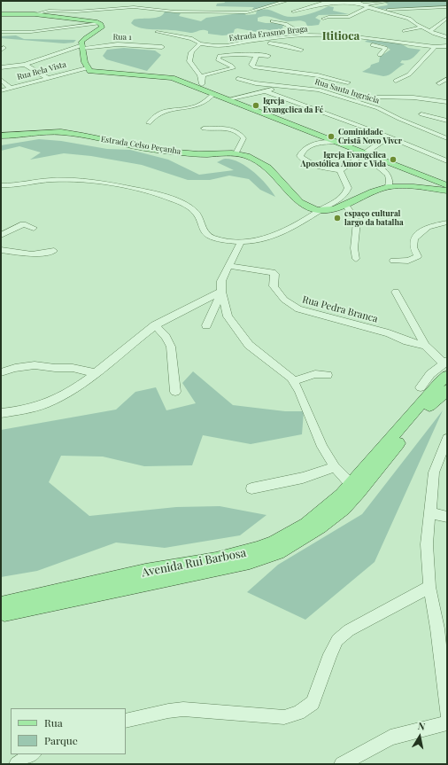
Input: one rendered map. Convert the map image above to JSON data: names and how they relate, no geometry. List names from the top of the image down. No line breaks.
{"streets":{"main road":["Estrada Celso Peçanha","Avenida Rui Barbosa"],"street":["Estrada Erasmo Braga","Rua 1","Rua Bela Vista","Rua Santa Ingrácia","Rua Pedra Branca"]},"districts":["Ititioca"],"places":["Igreja Evangelica da Fé","Cominidade Cristã Novo Viver","Igreja Evangelica Apostólica Amor e Vida","espaço cultural largo da batalha"],"legend":["Rua","Parque"],"north":"top"}
